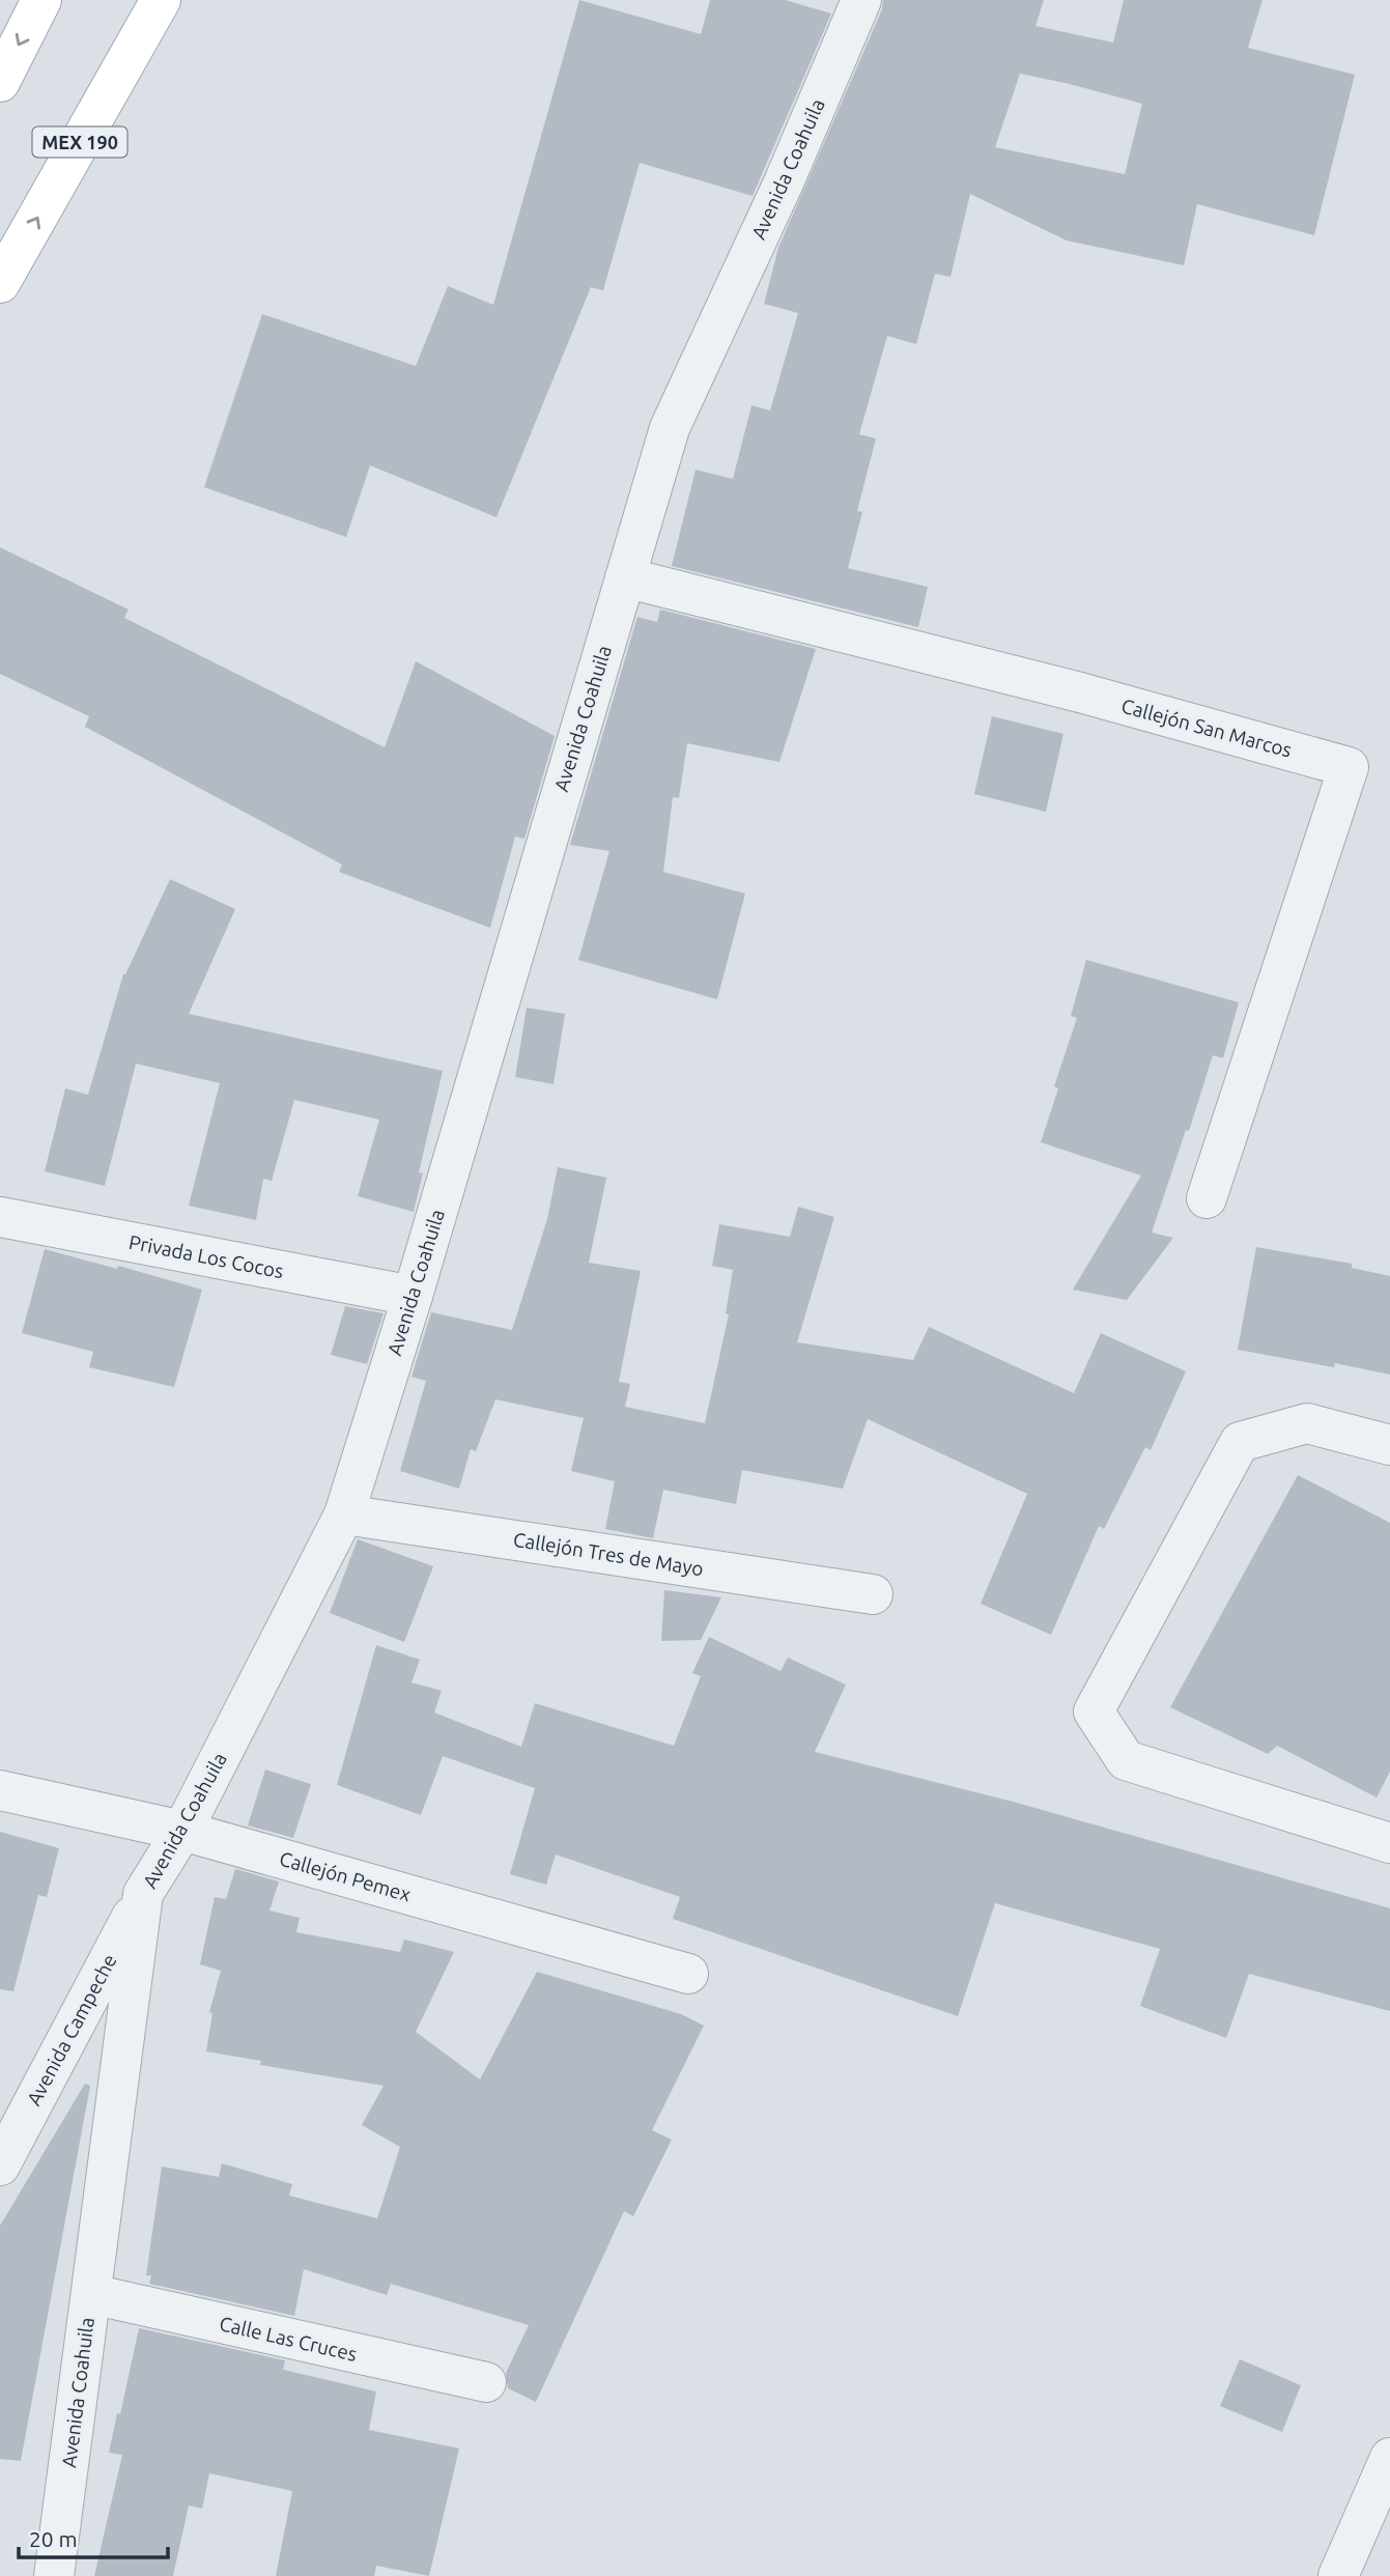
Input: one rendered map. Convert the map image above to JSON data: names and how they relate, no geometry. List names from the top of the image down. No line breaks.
{"streets":{"main road":["MEX 190"],"street":["Avenida Coahuila","Callejón San Marcos","Privada Los Cocos","Callejón Tres de Mayo","Callejón Pemex","Avenida Campeche","Calle Las Cruces"]},"crossings":[["Avenida Coahuila","Callejón San Marcos"],["Avenida Coahuila","Privada Los Cocos"],["Avenida Coahuila","Callejón Tres de Mayo"],["Avenida Coahuila","Callejón Pemex"],["Avenida Coahuila","Avenida Campeche"],["Avenida Coahuila","Calle Las Cruces"]],"scale_bar":"20 m"}
